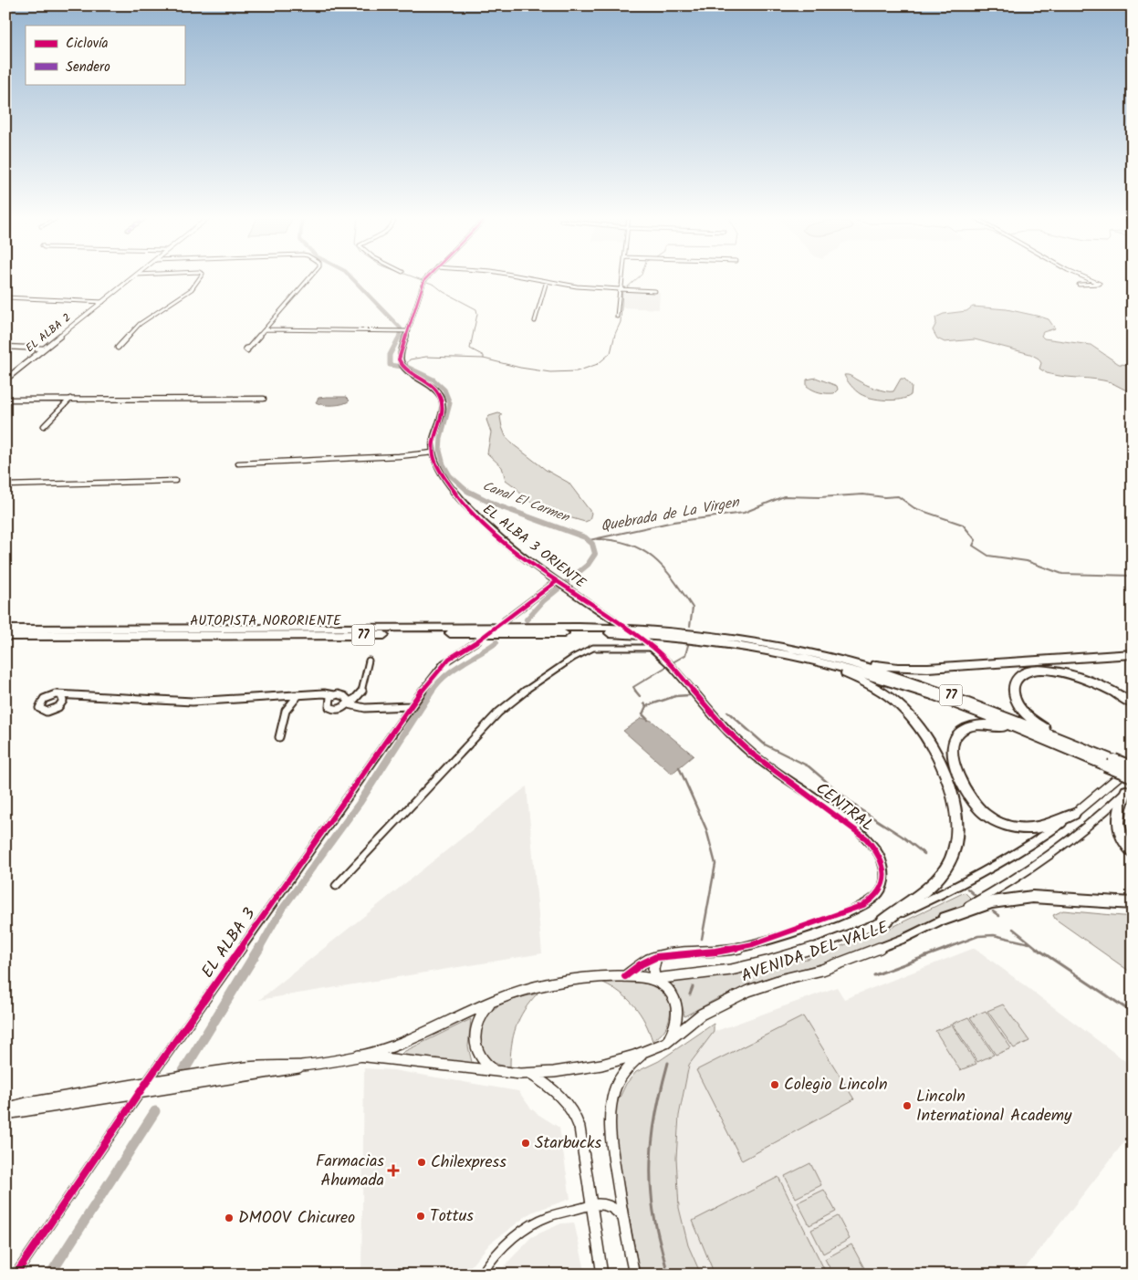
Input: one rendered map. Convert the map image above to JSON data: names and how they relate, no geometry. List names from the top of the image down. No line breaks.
{"streets":{"highway":["AUTOPISTA NORORIENTE","77"],"main road":["AVENIDA DEL VALLE"],"street":["EL ALBA 2","EL ALBA 3 ORIENTE","CENTRAL","EL ALBA 3"]},"crossings":[["AUTOPISTA NORORIENTE","AVENIDA DEL VALLE"],["CENTRAL","AVENIDA DEL VALLE"],["EL ALBA 3","AVENIDA DEL VALLE"]],"water":["Canal El Carmen","Quebrada de La Virgen"],"places":{"other":["Colegio Lincoln","Lincoln International Academy","Starbucks","Chilexpress","Tottus","DMOOV Chicureo"],"health":["Farmacias Ahumada"]},"legend":["Ciclovía","Sendero"]}
